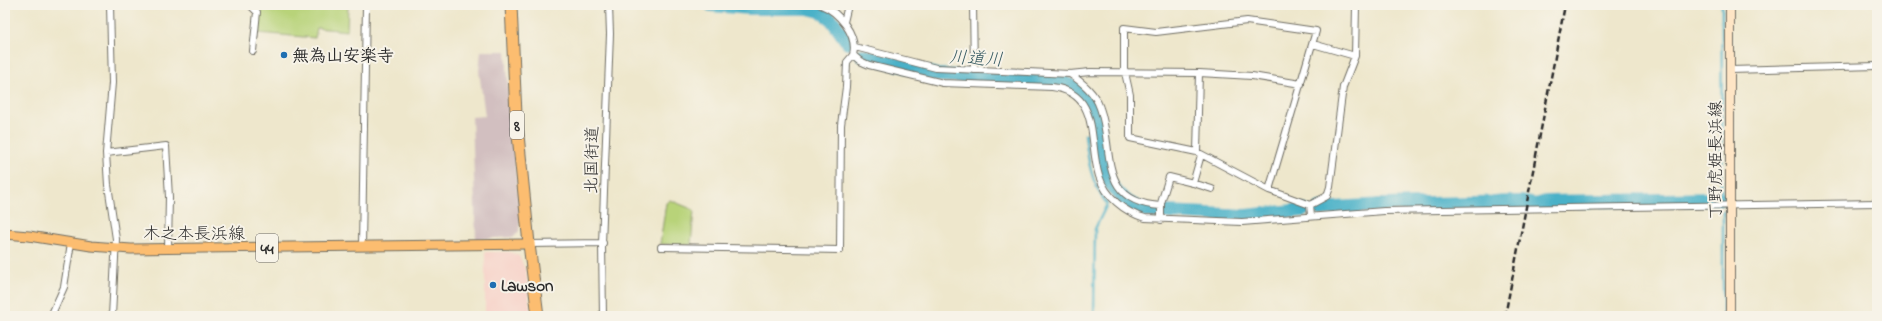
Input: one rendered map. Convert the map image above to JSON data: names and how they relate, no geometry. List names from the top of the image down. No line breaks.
{"streets":{"highway":["8"],"main road":["丁野虎姫長浜線","木之本長浜線","44"],"street":["北国街道"]},"crossings":[["8","木之本長浜線"]],"water":["川道川"],"places":["無為山安楽寺","Lawson"]}
